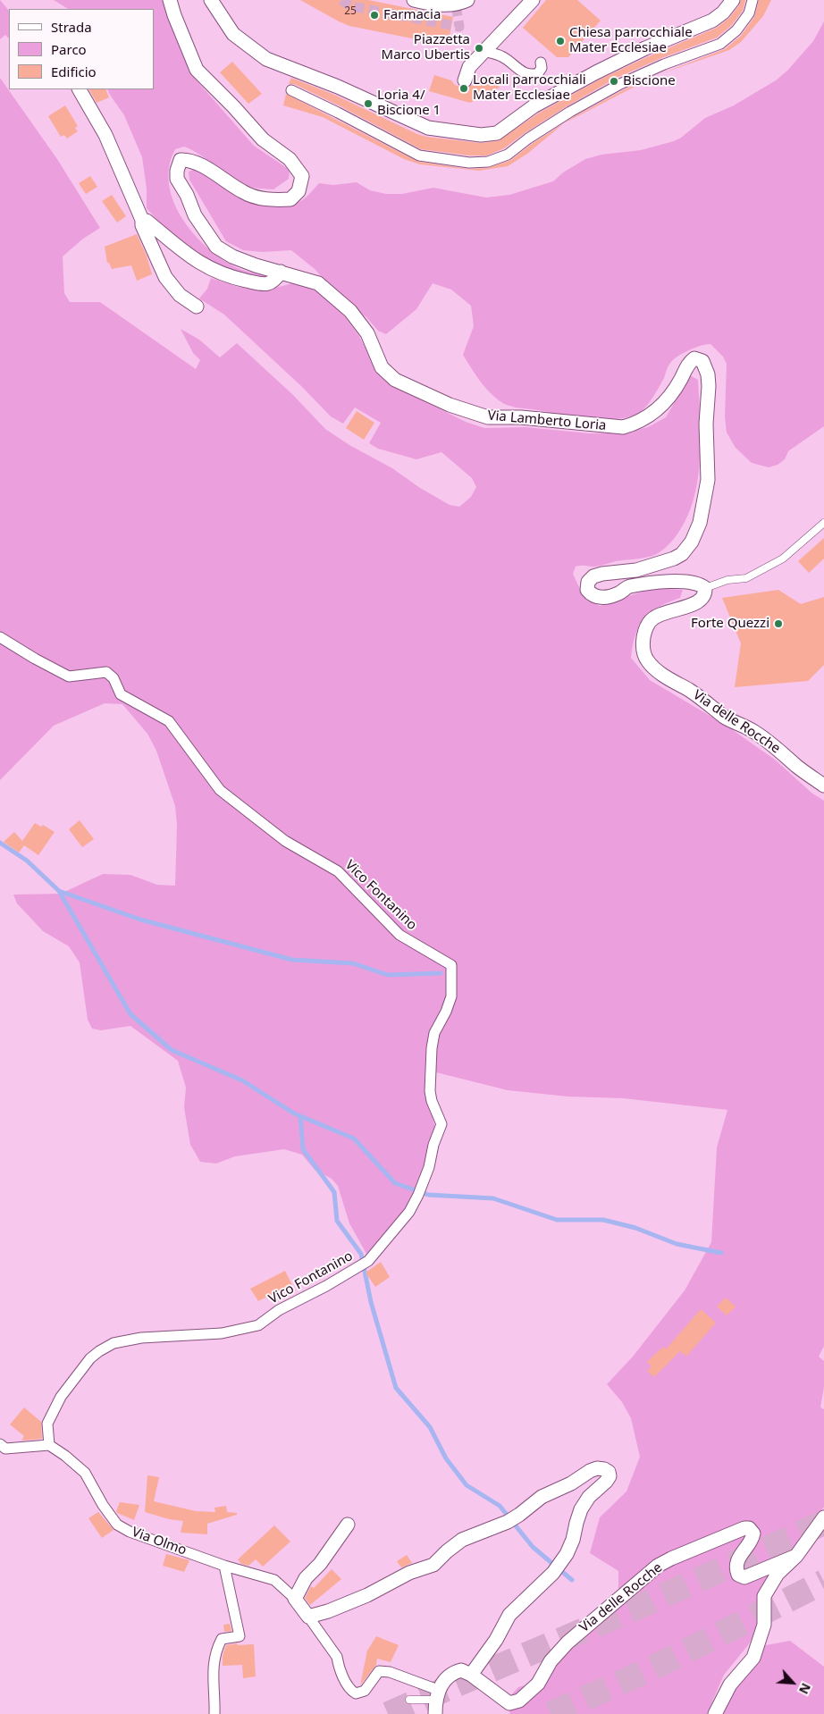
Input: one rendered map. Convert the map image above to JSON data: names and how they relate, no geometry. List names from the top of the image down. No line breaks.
{"streets":{"street":["Via Lamberto Loria","Via delle Rocche","Vico Fontanino","Via Olmo"]},"crossings":[["Via Lamberto Loria","Via delle Rocche"],["Vico Fontanino","Via Olmo"]],"places":["Farmacia","Chiesa parrocchiale Mater Ecclesiae","Piazzetta Marco Ubertis","Biscione","Locali parrocchiali Mater Ecclesiae","Loria 4/ Biscione 1","Forte Quezzi"],"house_numbers":["25"],"legend":["Strada","Parco","Edificio"],"north":"bottom right"}
